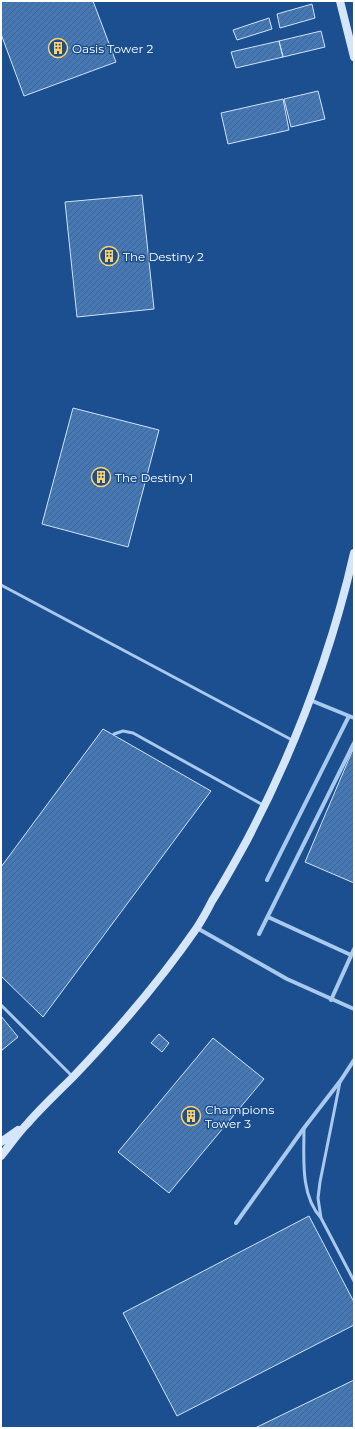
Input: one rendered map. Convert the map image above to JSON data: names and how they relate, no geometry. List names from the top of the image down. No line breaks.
{"places":{"building":["Oasis Tower 2","The Destiny 2","The Destiny 1","Champions Tower 3"]}}
